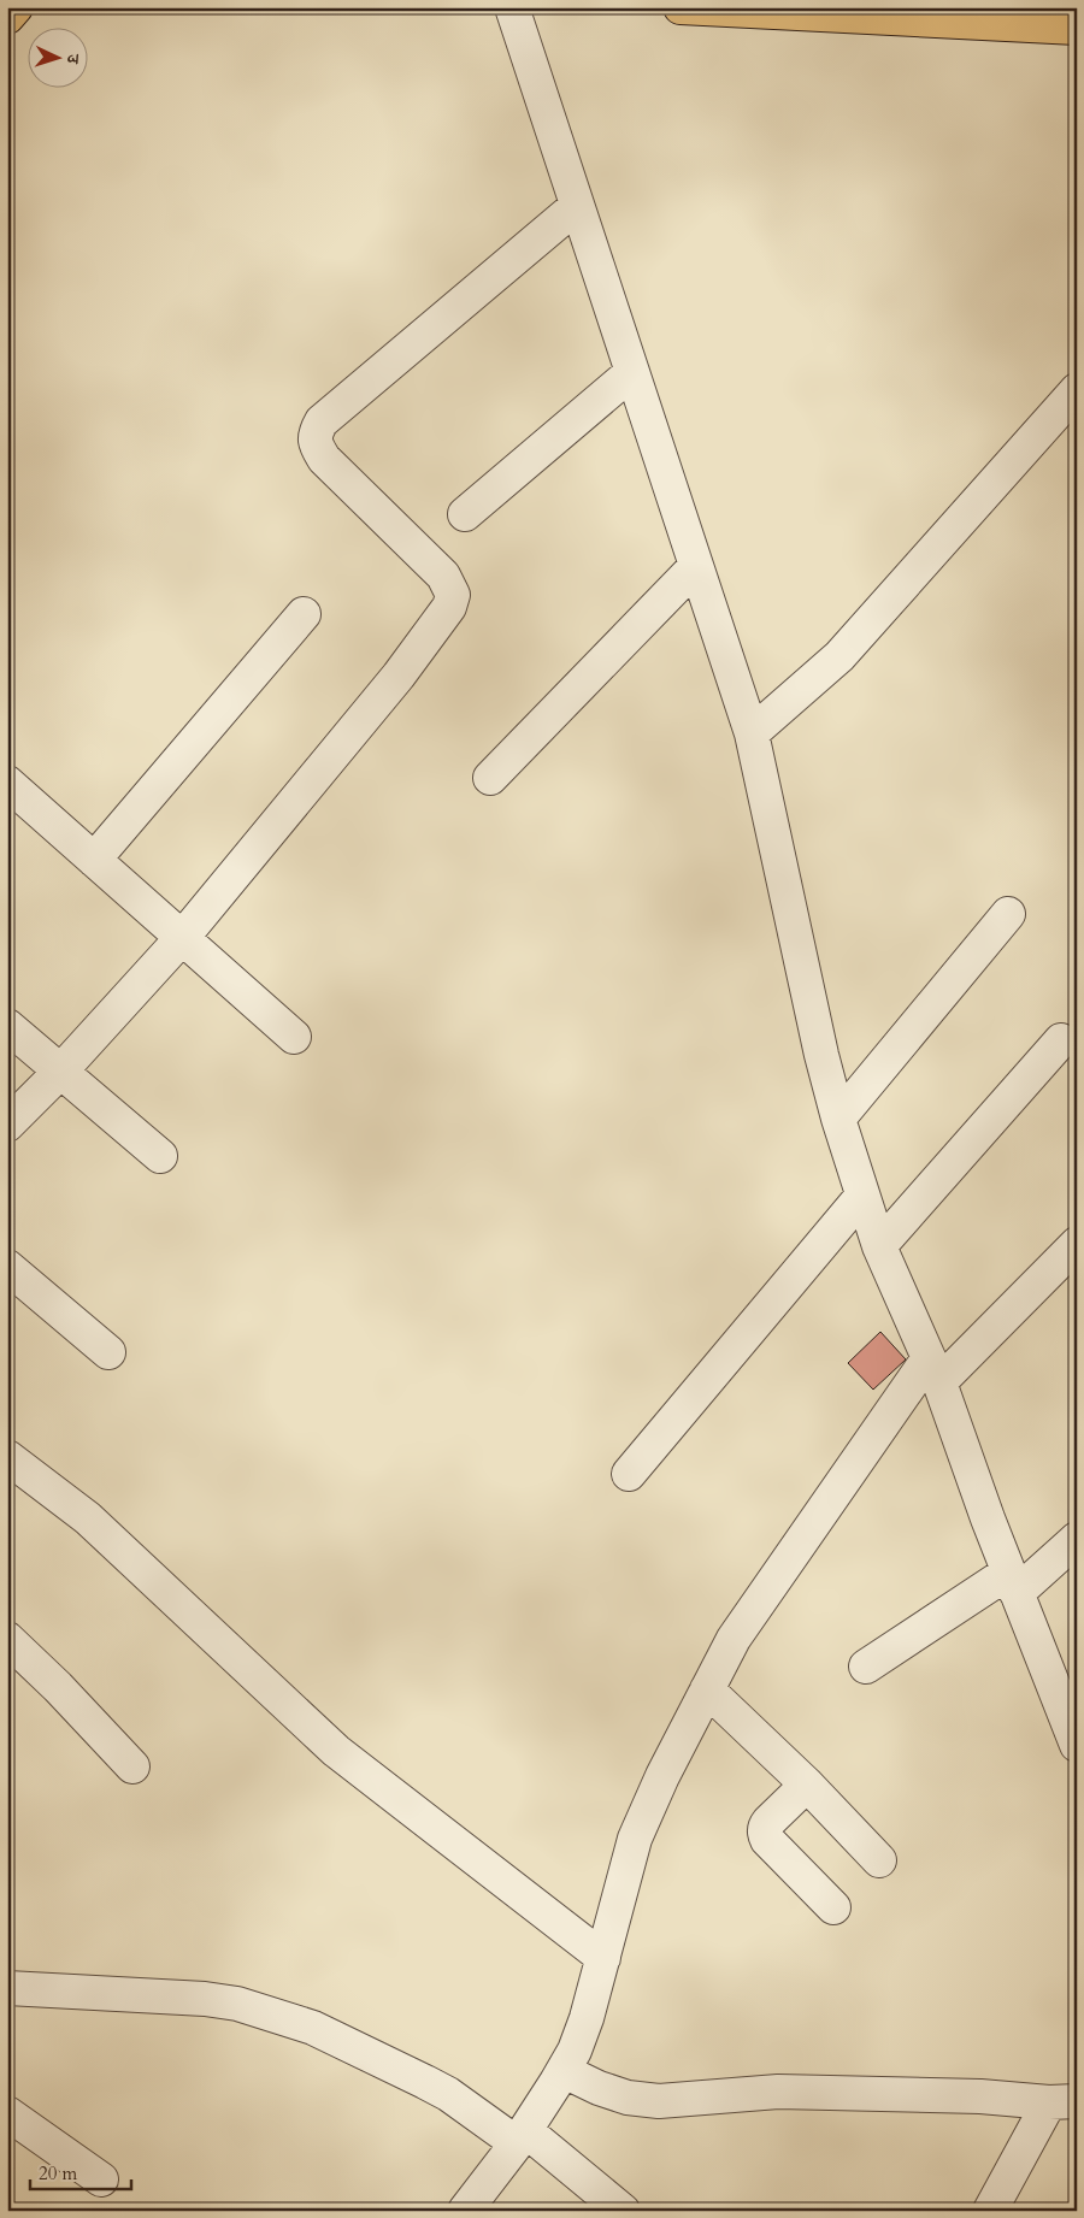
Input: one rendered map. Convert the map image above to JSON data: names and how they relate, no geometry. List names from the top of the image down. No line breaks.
{"scale_bar":"20 m","north":"right"}
